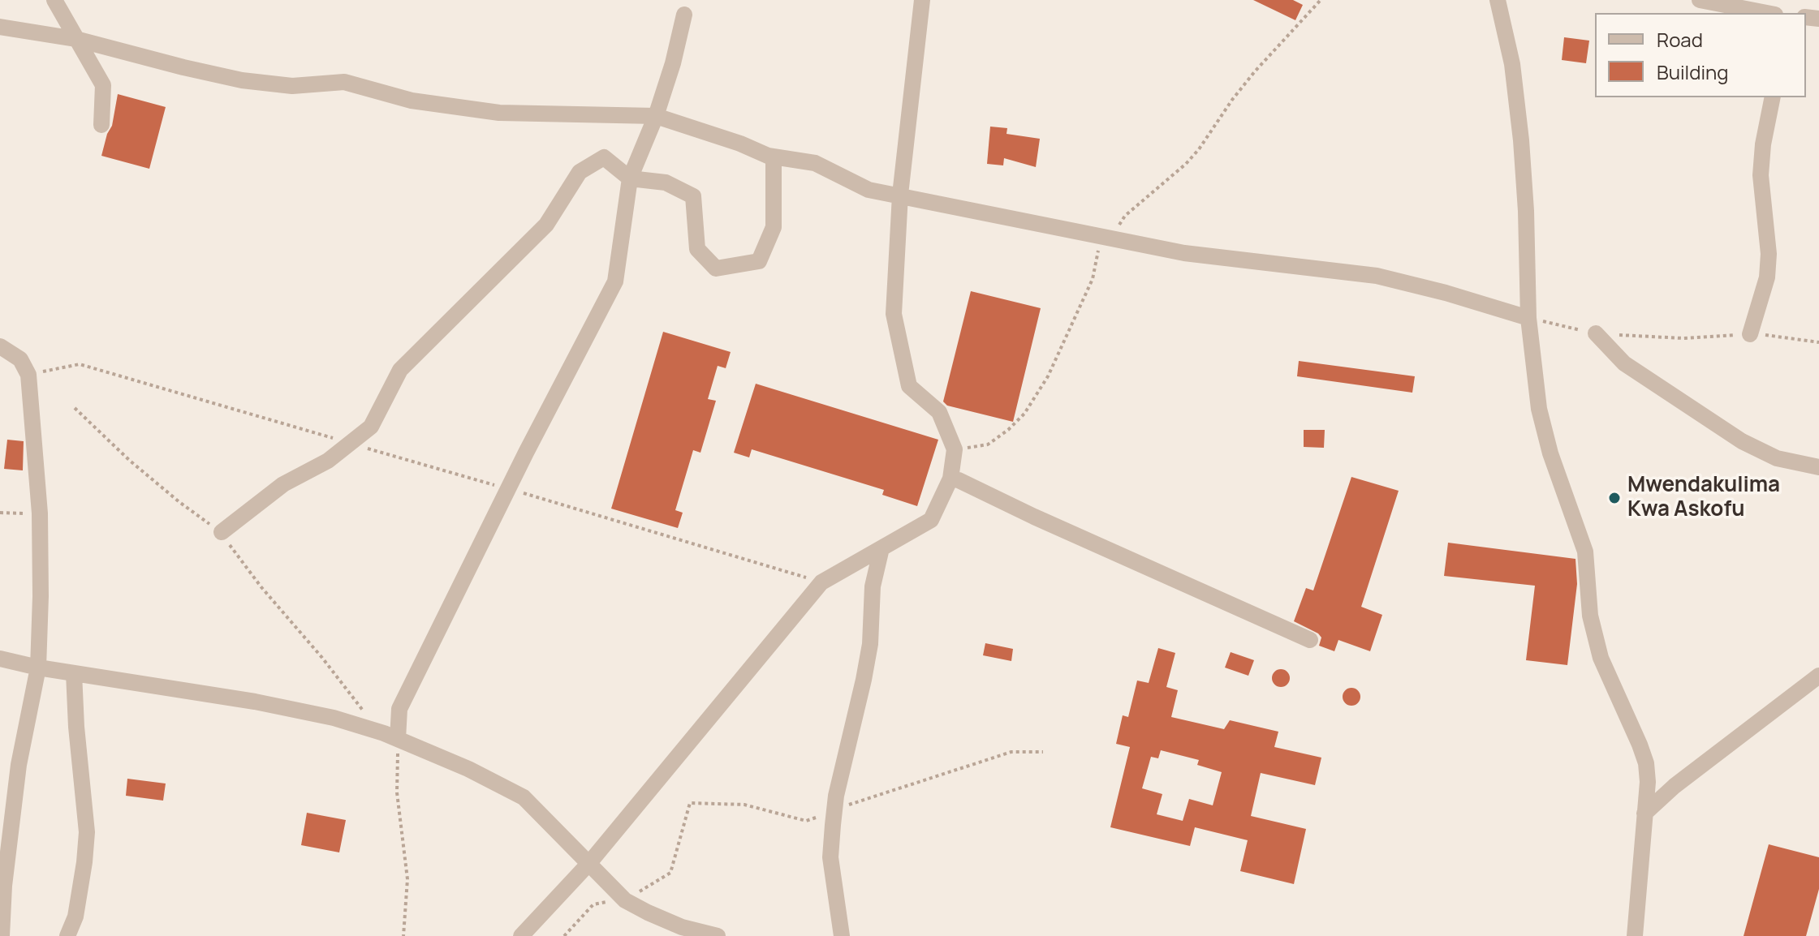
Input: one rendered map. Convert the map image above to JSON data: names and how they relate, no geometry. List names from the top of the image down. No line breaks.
{"places":["Mwendakulima Kwa Askofu"],"legend":["Road","Building"]}
